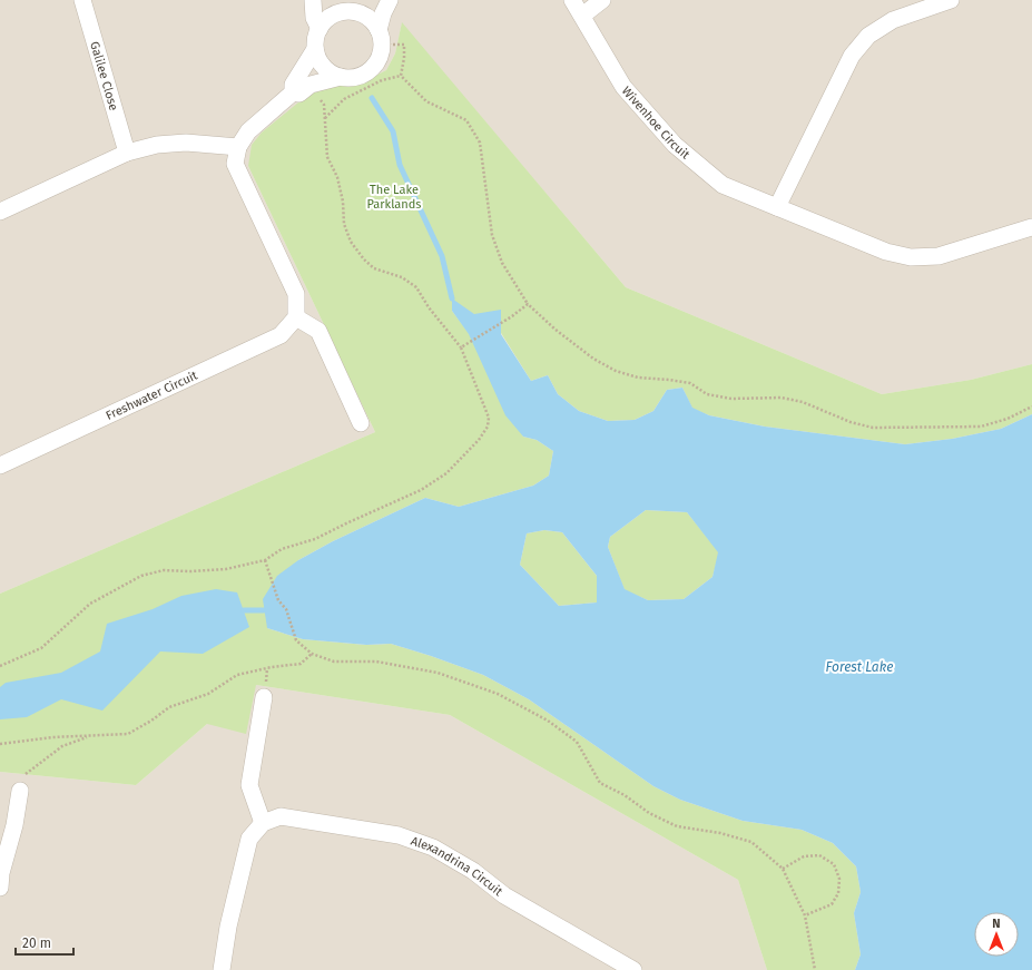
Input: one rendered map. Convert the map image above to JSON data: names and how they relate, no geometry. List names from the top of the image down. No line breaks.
{"streets":{"street":["Galilee Close","Wivenhoe Circuit","Freshwater Circuit","Alexandrina Circuit"]},"water":["Forest Lake"],"parks":["The Lake Parklands"],"scale_bar":"20 m","north":"top"}
